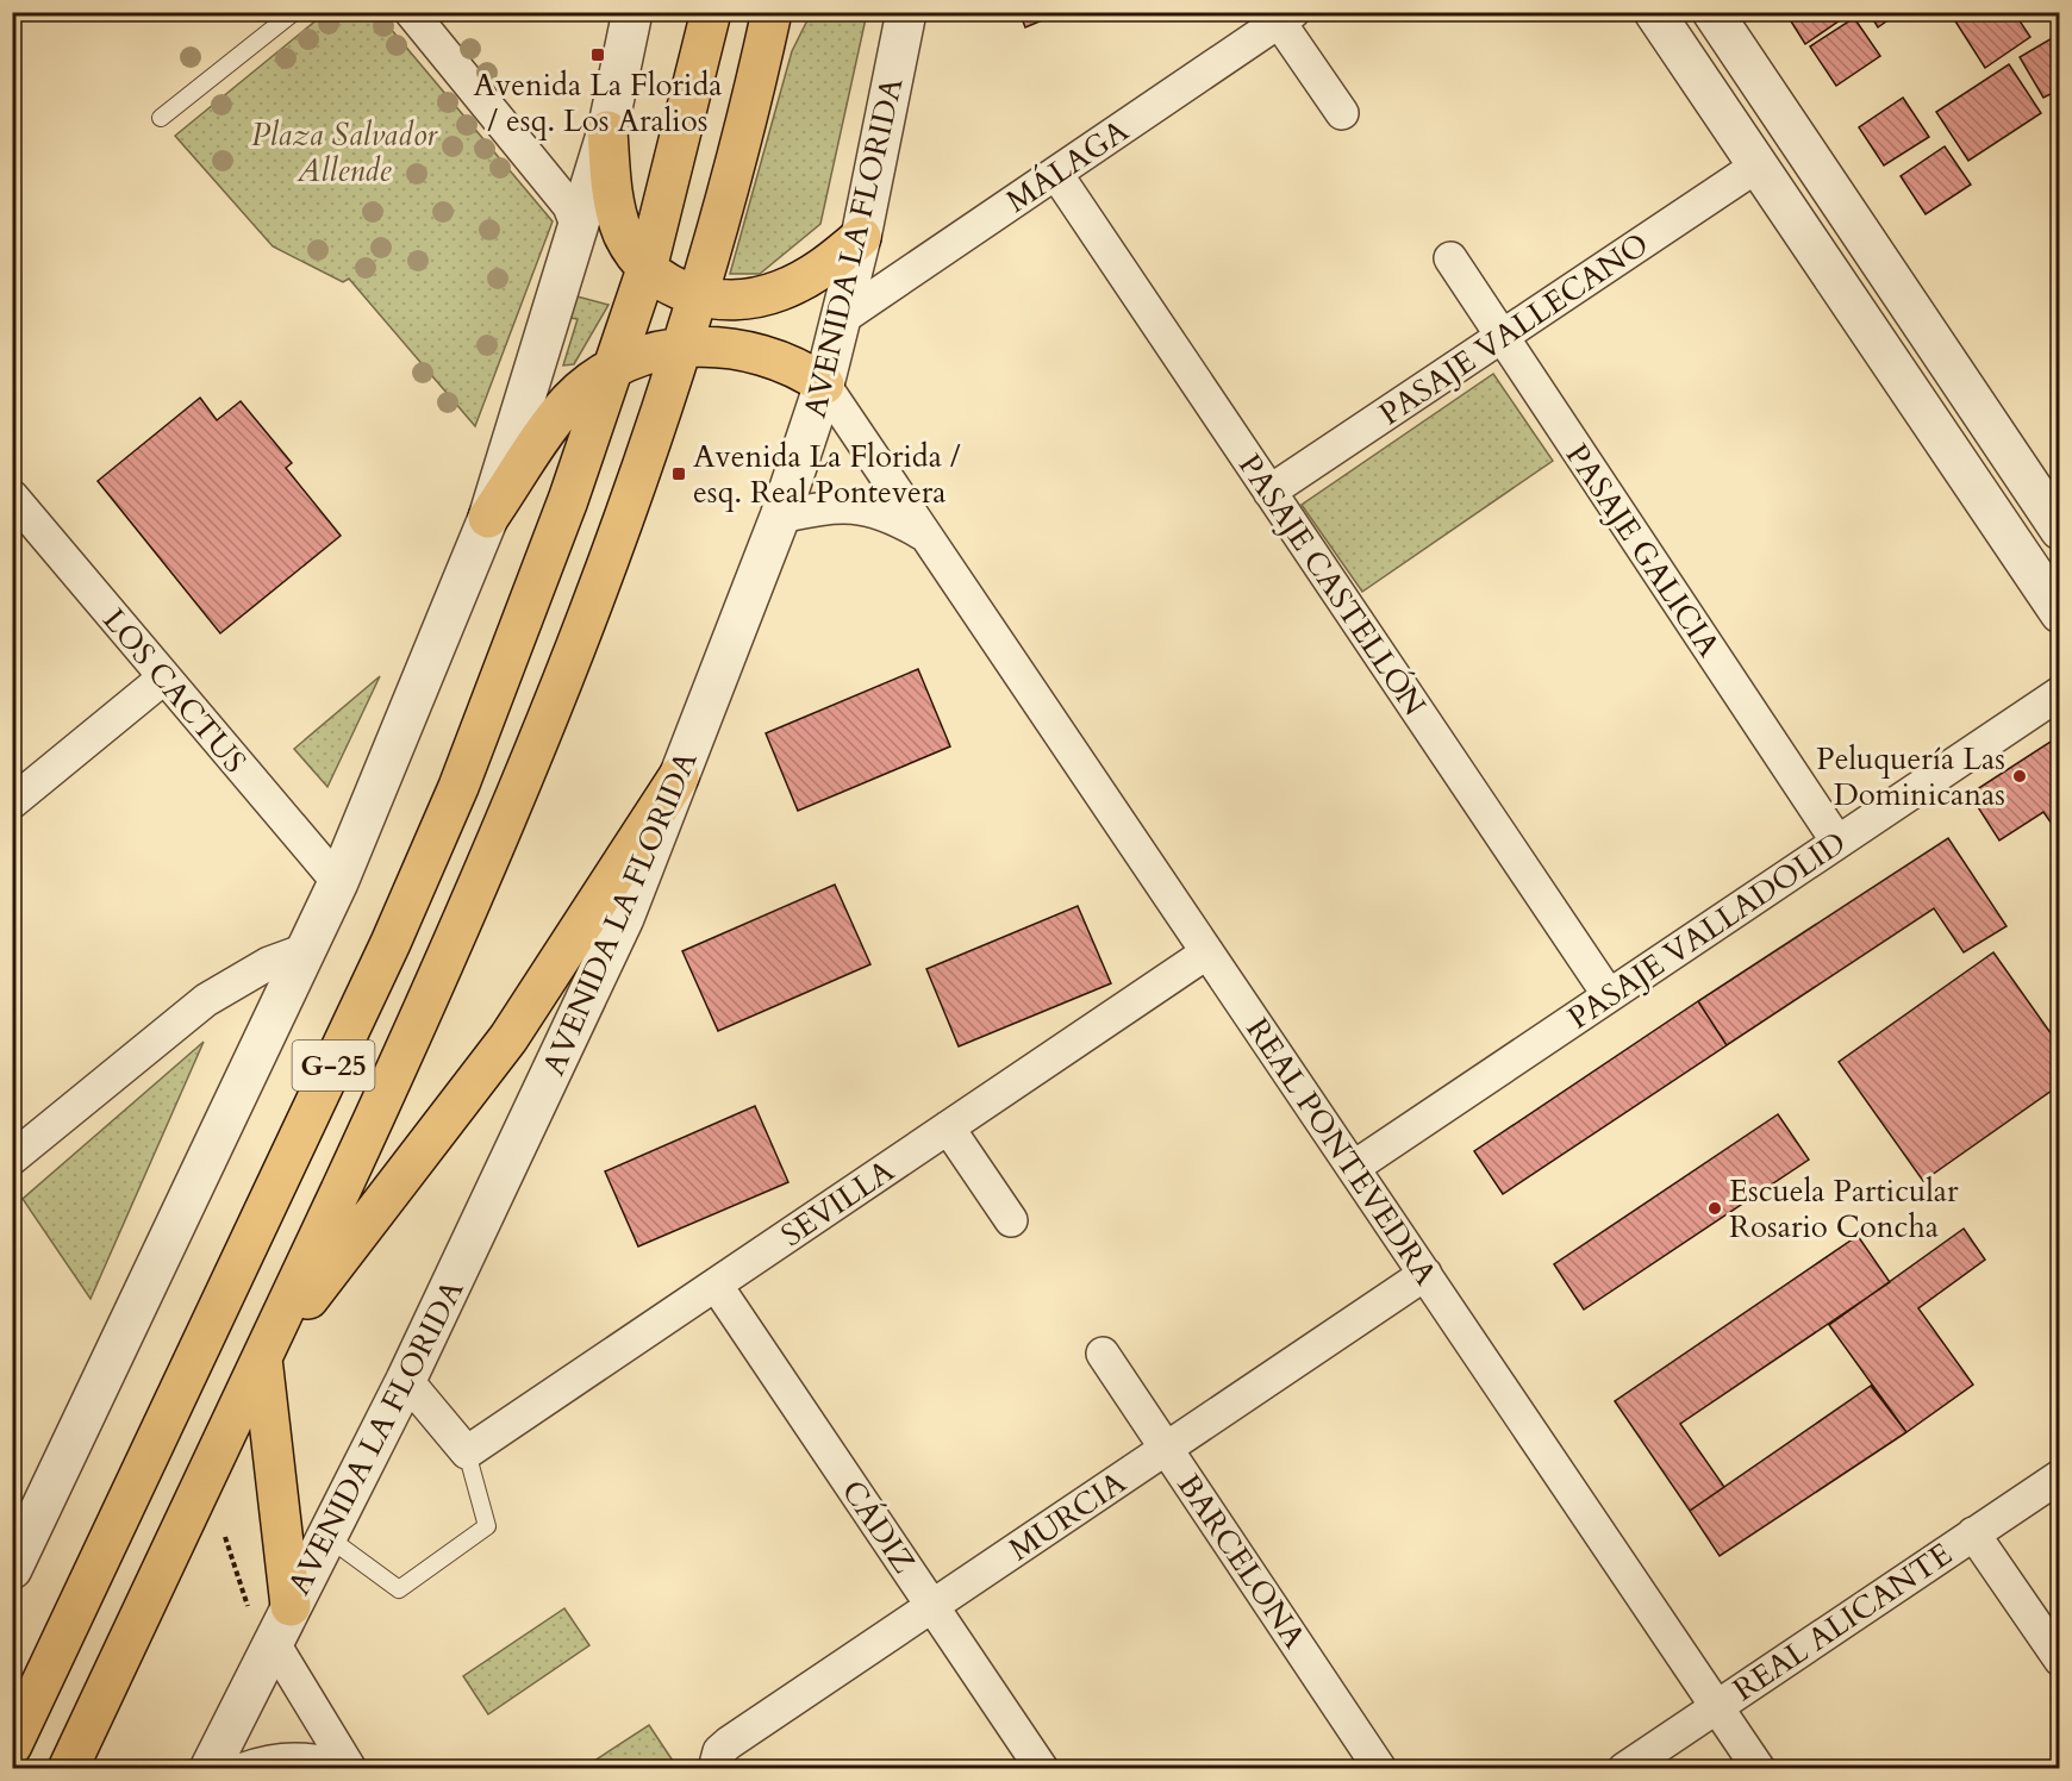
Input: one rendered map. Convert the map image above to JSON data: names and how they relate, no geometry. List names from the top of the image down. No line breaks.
{"streets":{"main road":["G-25"],"street":["MÁLAGA","AVENIDA LA FLORIDA","PASAJE VALLECANO","PASAJE GALICIA","PASAJE CASTELLÓN","LOS CACTUS","PASAJE VALLADOLID","REAL PONTEVEDRA","SEVILLA","MURCIA","CÁDIZ","BARCELONA","REAL ALICANTE"]},"crossings":[["MÁLAGA","AVENIDA LA FLORIDA"],["MÁLAGA","PASAJE CASTELLÓN"],["AVENIDA LA FLORIDA","REAL PONTEVEDRA"],["PASAJE VALLECANO","PASAJE GALICIA"],["PASAJE VALLECANO","PASAJE CASTELLÓN"],["PASAJE GALICIA","PASAJE VALLADOLID"],["PASAJE CASTELLÓN","PASAJE VALLADOLID"],["PASAJE VALLADOLID","REAL PONTEVEDRA"],["REAL PONTEVEDRA","SEVILLA"],["REAL PONTEVEDRA","MURCIA"],["REAL PONTEVEDRA","REAL ALICANTE"],["SEVILLA","CÁDIZ"],["MURCIA","CÁDIZ"],["MURCIA","BARCELONA"]],"parks":["Plaza Salvador Allende"],"places":{"transit":["Avenida La Florida / esq. Los Aralios","Avenida La Florida / esq. Real Pontevera"],"other":["Peluquería Las Dominicanas","Escuela Particular Rosario Concha"]}}
